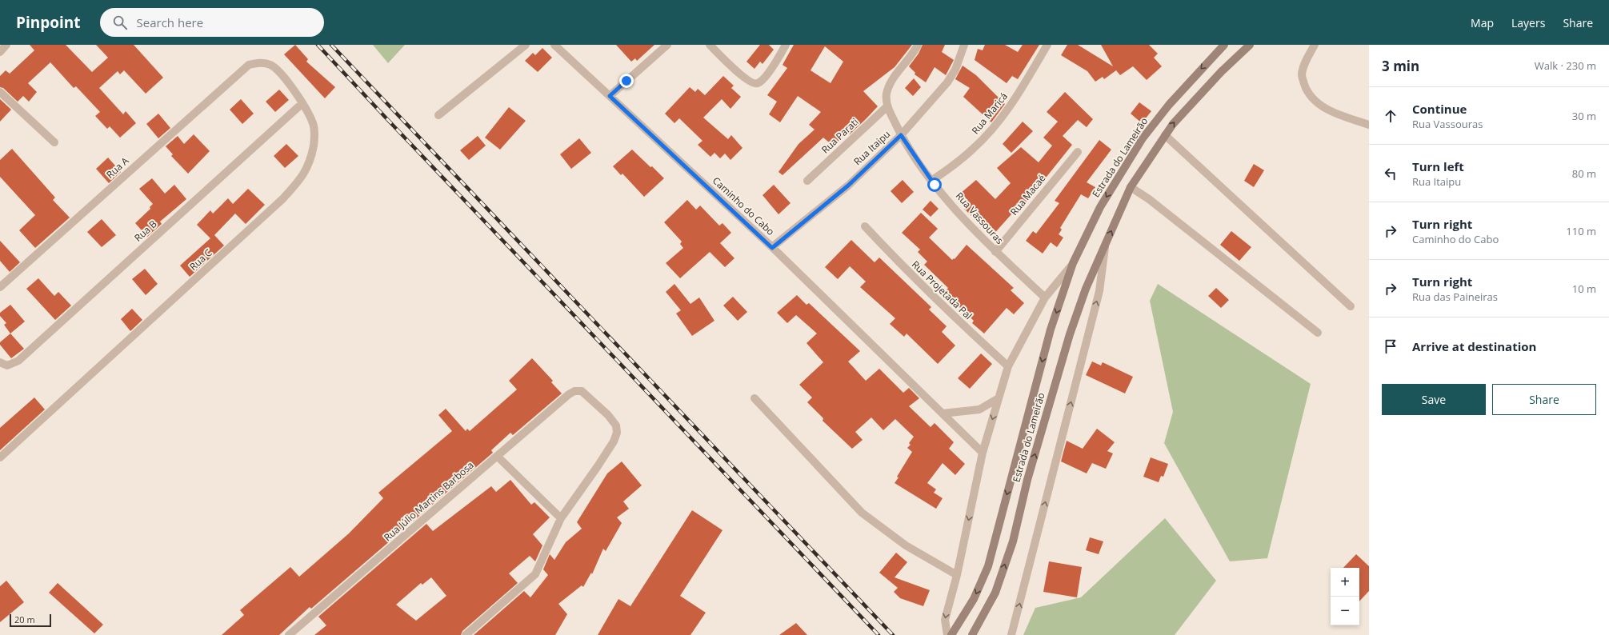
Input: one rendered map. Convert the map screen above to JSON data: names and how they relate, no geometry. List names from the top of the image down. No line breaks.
{"streets":{"main road":["Estrada do Lameirão"],"street":["Rua Maricá","Rua Parati","Rua Itaipu","Rua A","Rua Macaé","Caminho do Cabo","Rua Vassouras","Rua B","Rua C","Rua Projetada Pal","Rua Júlio Martins Barbosa"]},"crossings":[["Rua Maricá","Rua Vassouras"],["Rua Parati","Rua Vassouras"],["Rua Itaipu","Caminho do Cabo"],["Rua Itaipu","Rua Vassouras"],["Estrada do Lameirão","Caminho do Cabo"],["Estrada do Lameirão","Rua Vassouras"],["Estrada do Lameirão","Rua Projetada Pal"],["Rua A","Rua C"],["Rua Macaé","Rua Vassouras"],["Rua B","Rua C"]],"scale_bar":"20 m","page":{"header":"Pinpoint","search":"Search here","nav":["Map","Layers","Share"],"heading":["3 min","Walk · 230 m"],"list":[["Continue","Rua Vassouras","30 m"],["Turn left","Rua Itaipu","80 m"],["Turn right","Caminho do Cabo","110 m"],["Turn right","Rua das Paineiras","10 m"],"Arrive at destination"],"buttons":["Save","Share"],"map_buttons":["+","−"],"scale":"20 m"}}
